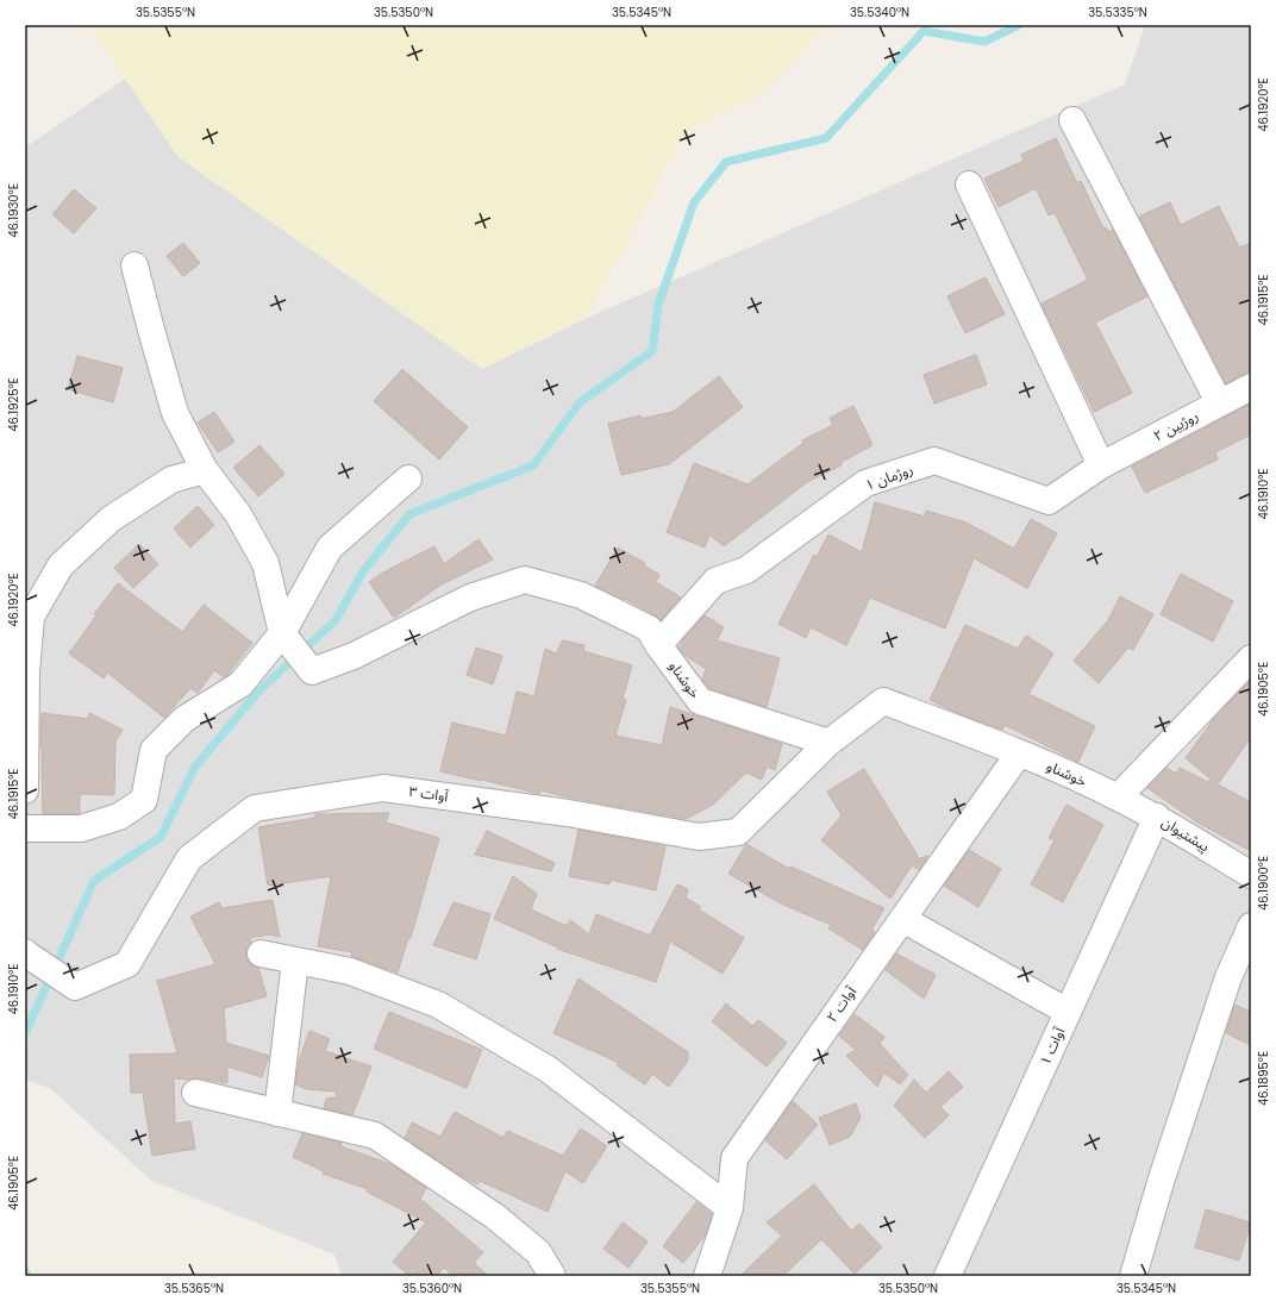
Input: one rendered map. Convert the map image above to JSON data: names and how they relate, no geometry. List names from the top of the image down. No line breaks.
{"streets":{"street":["روژبین ۲","روژمان ۱","خوشناو","آوات ۳","پیشتیوان","آوات ۲","آوات ۱"]},"crossings":[["روژبین ۲","روژمان ۱"],["روژمان ۱","خوشناو"],["خوشناو","آوات ۳"],["خوشناو","پیشتیوان"],["خوشناو","آوات ۲"],["پیشتیوان","آوات ۱"]],"coordinates":["35.5355°N","35.5350°N","35.5345°N","35.5340°N","35.5335°N","46.1920°E","46.1930°E","46.1915°E","46.1925°E","46.1910°E","46.1905°E","46.1900°E","46.1895°E","35.5365°N","35.5360°N"]}
